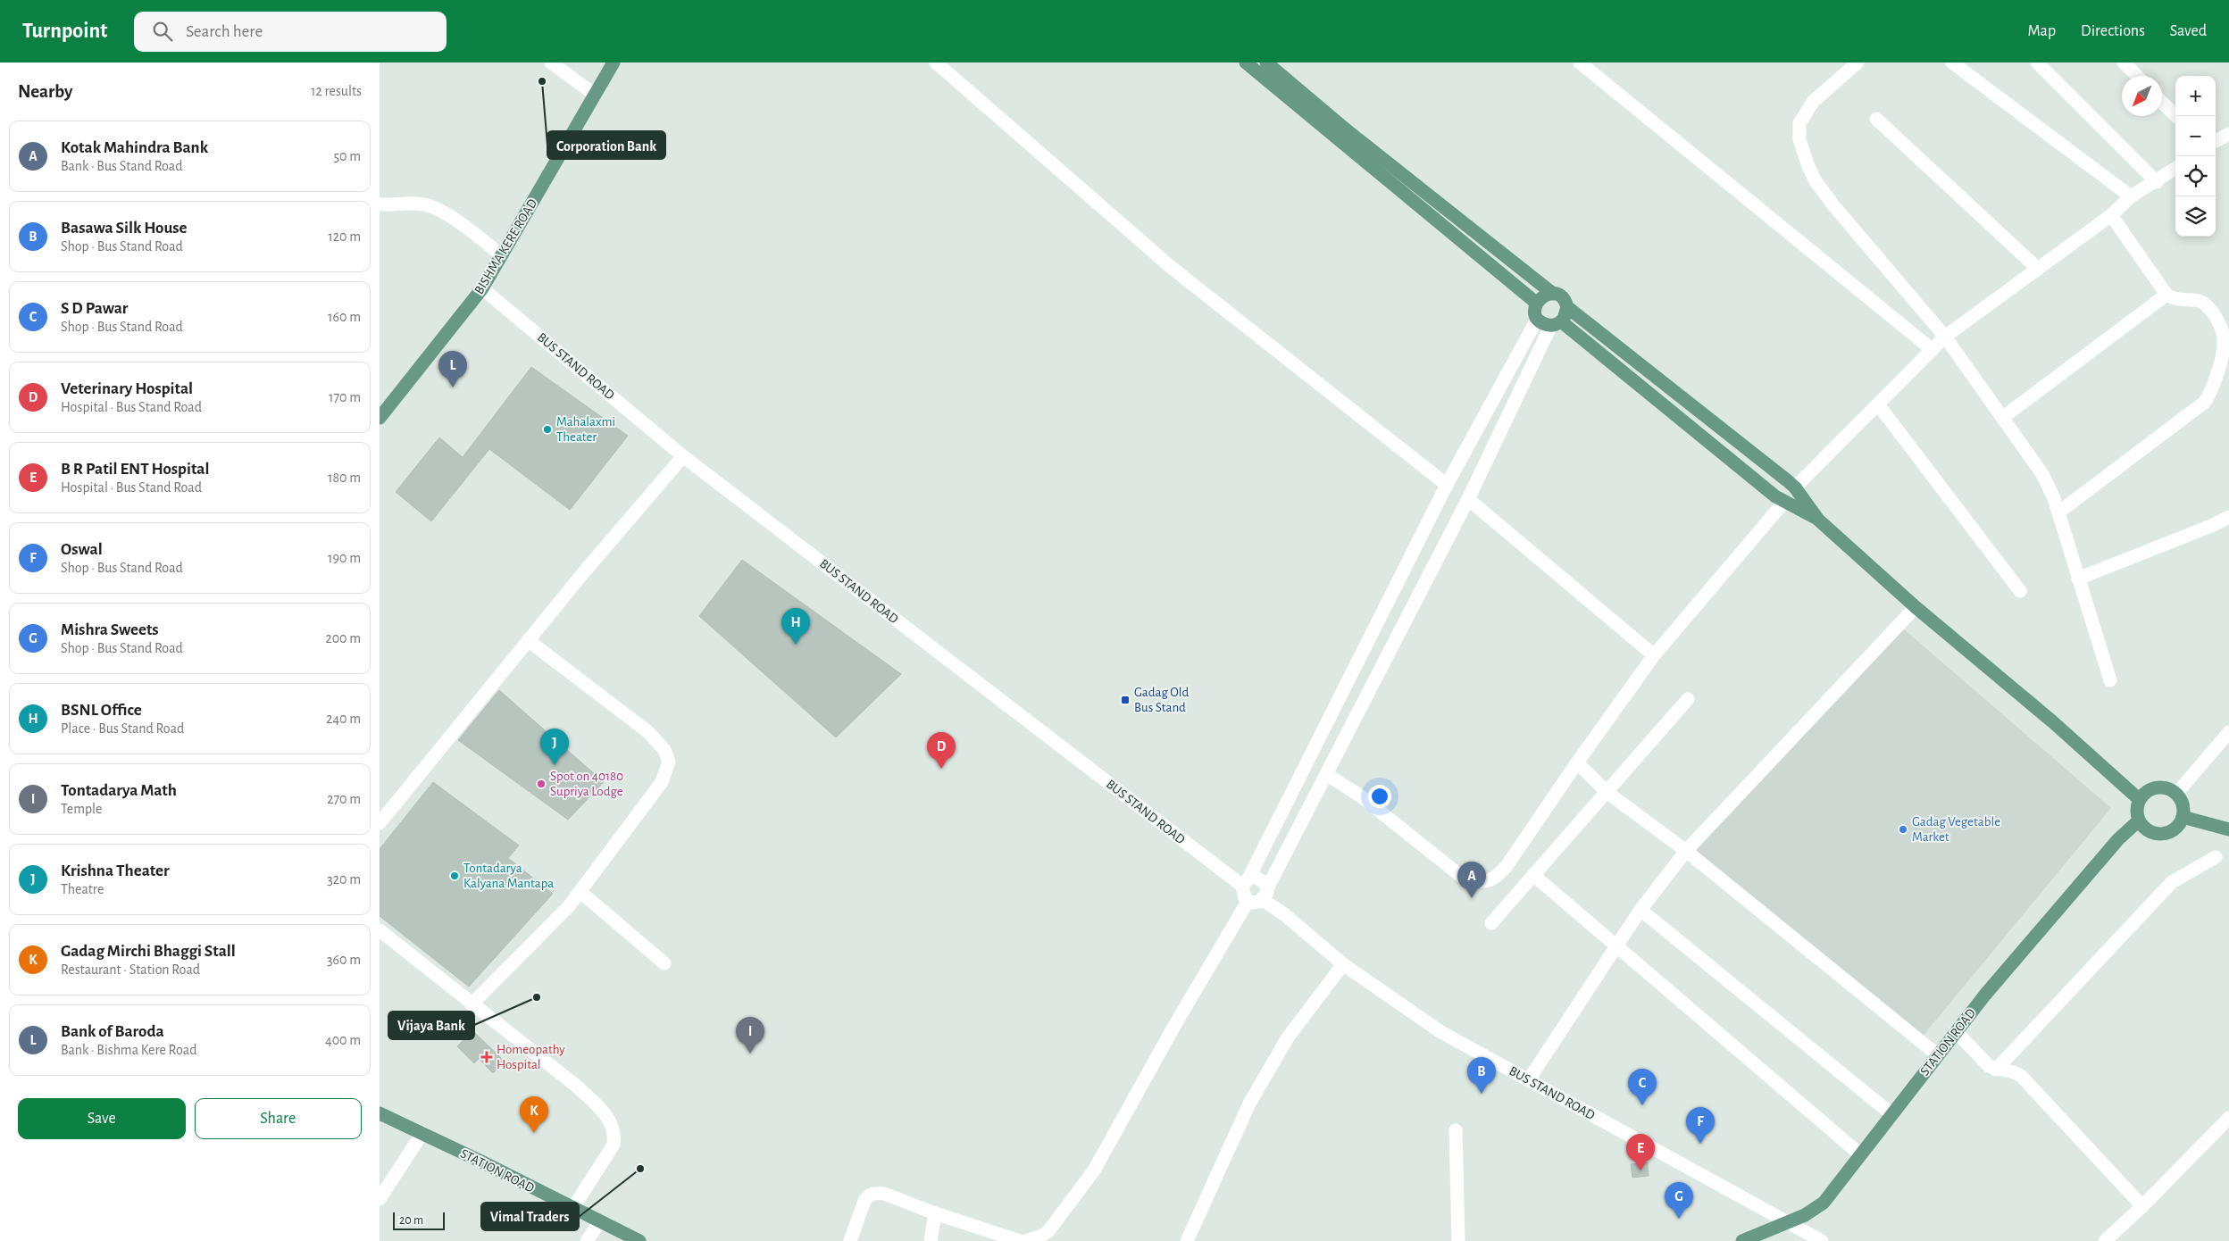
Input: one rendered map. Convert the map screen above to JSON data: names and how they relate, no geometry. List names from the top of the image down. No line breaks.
{"streets":{"main road":["BISHMA KERE ROAD","STATION ROAD"],"street":["BUS STAND ROAD"]},"crossings":[["BISHMA KERE ROAD","BUS STAND ROAD"],["BUS STAND ROAD","STATION ROAD"]],"places":{"other":["Corporation Bank","Mahalaxmi Theater","Spot on 40180 Supriya Lodge","Gadag Vegetable Market","Tontadarya Kalyana Mantapa","Vijaya Bank","Vimal Traders"],"transit":["Gadag Old Bus Stand"],"health":["Homeopathy Hospital"]},"scale_bar":"20 m","north":"bottom left","page":{"header":"Turnpoint","search":"Search here","nav":["Map","Directions","Saved"],"heading":["Nearby","12 results"],"map_buttons":["+","−"],"list":[{"mark":"A","name":"Kotak Mahindra Bank","note":"Bank · Bus Stand Road","value":"50 m"},{"mark":"B","name":"Basawa Silk House","note":"Shop · Bus Stand Road","value":"120 m"},{"mark":"C","name":"S D Pawar","note":"Shop · Bus Stand Road","value":"160 m"},{"mark":"D","name":"Veterinary Hospital","note":"Hospital · Bus Stand Road","value":"170 m"},{"mark":"E","name":"B R Patil ENT Hospital","note":"Hospital · Bus Stand Road","value":"180 m"},{"mark":"F","name":"Oswal","note":"Shop · Bus Stand Road","value":"190 m"},{"mark":"G","name":"Mishra Sweets","note":"Shop · Bus Stand Road","value":"200 m"},{"mark":"H","name":"BSNL Office","note":"Place · Bus Stand Road","value":"240 m"},{"mark":"I","name":"Tontadarya Math","note":"Temple","value":"270 m"},{"mark":"J","name":"Krishna Theater","note":"Theatre","value":"320 m"},{"mark":"K","name":"Gadag Mirchi Bhaggi Stall","note":"Restaurant · Station Road","value":"360 m"},{"mark":"L","name":"Bank of Baroda","note":"Bank · Bishma Kere Road","value":"400 m"}],"pins":["L","H","J","D","A","I","B","C","K","F","E","G"],"buttons":["Save","Share"],"scale":"20 m"}}
